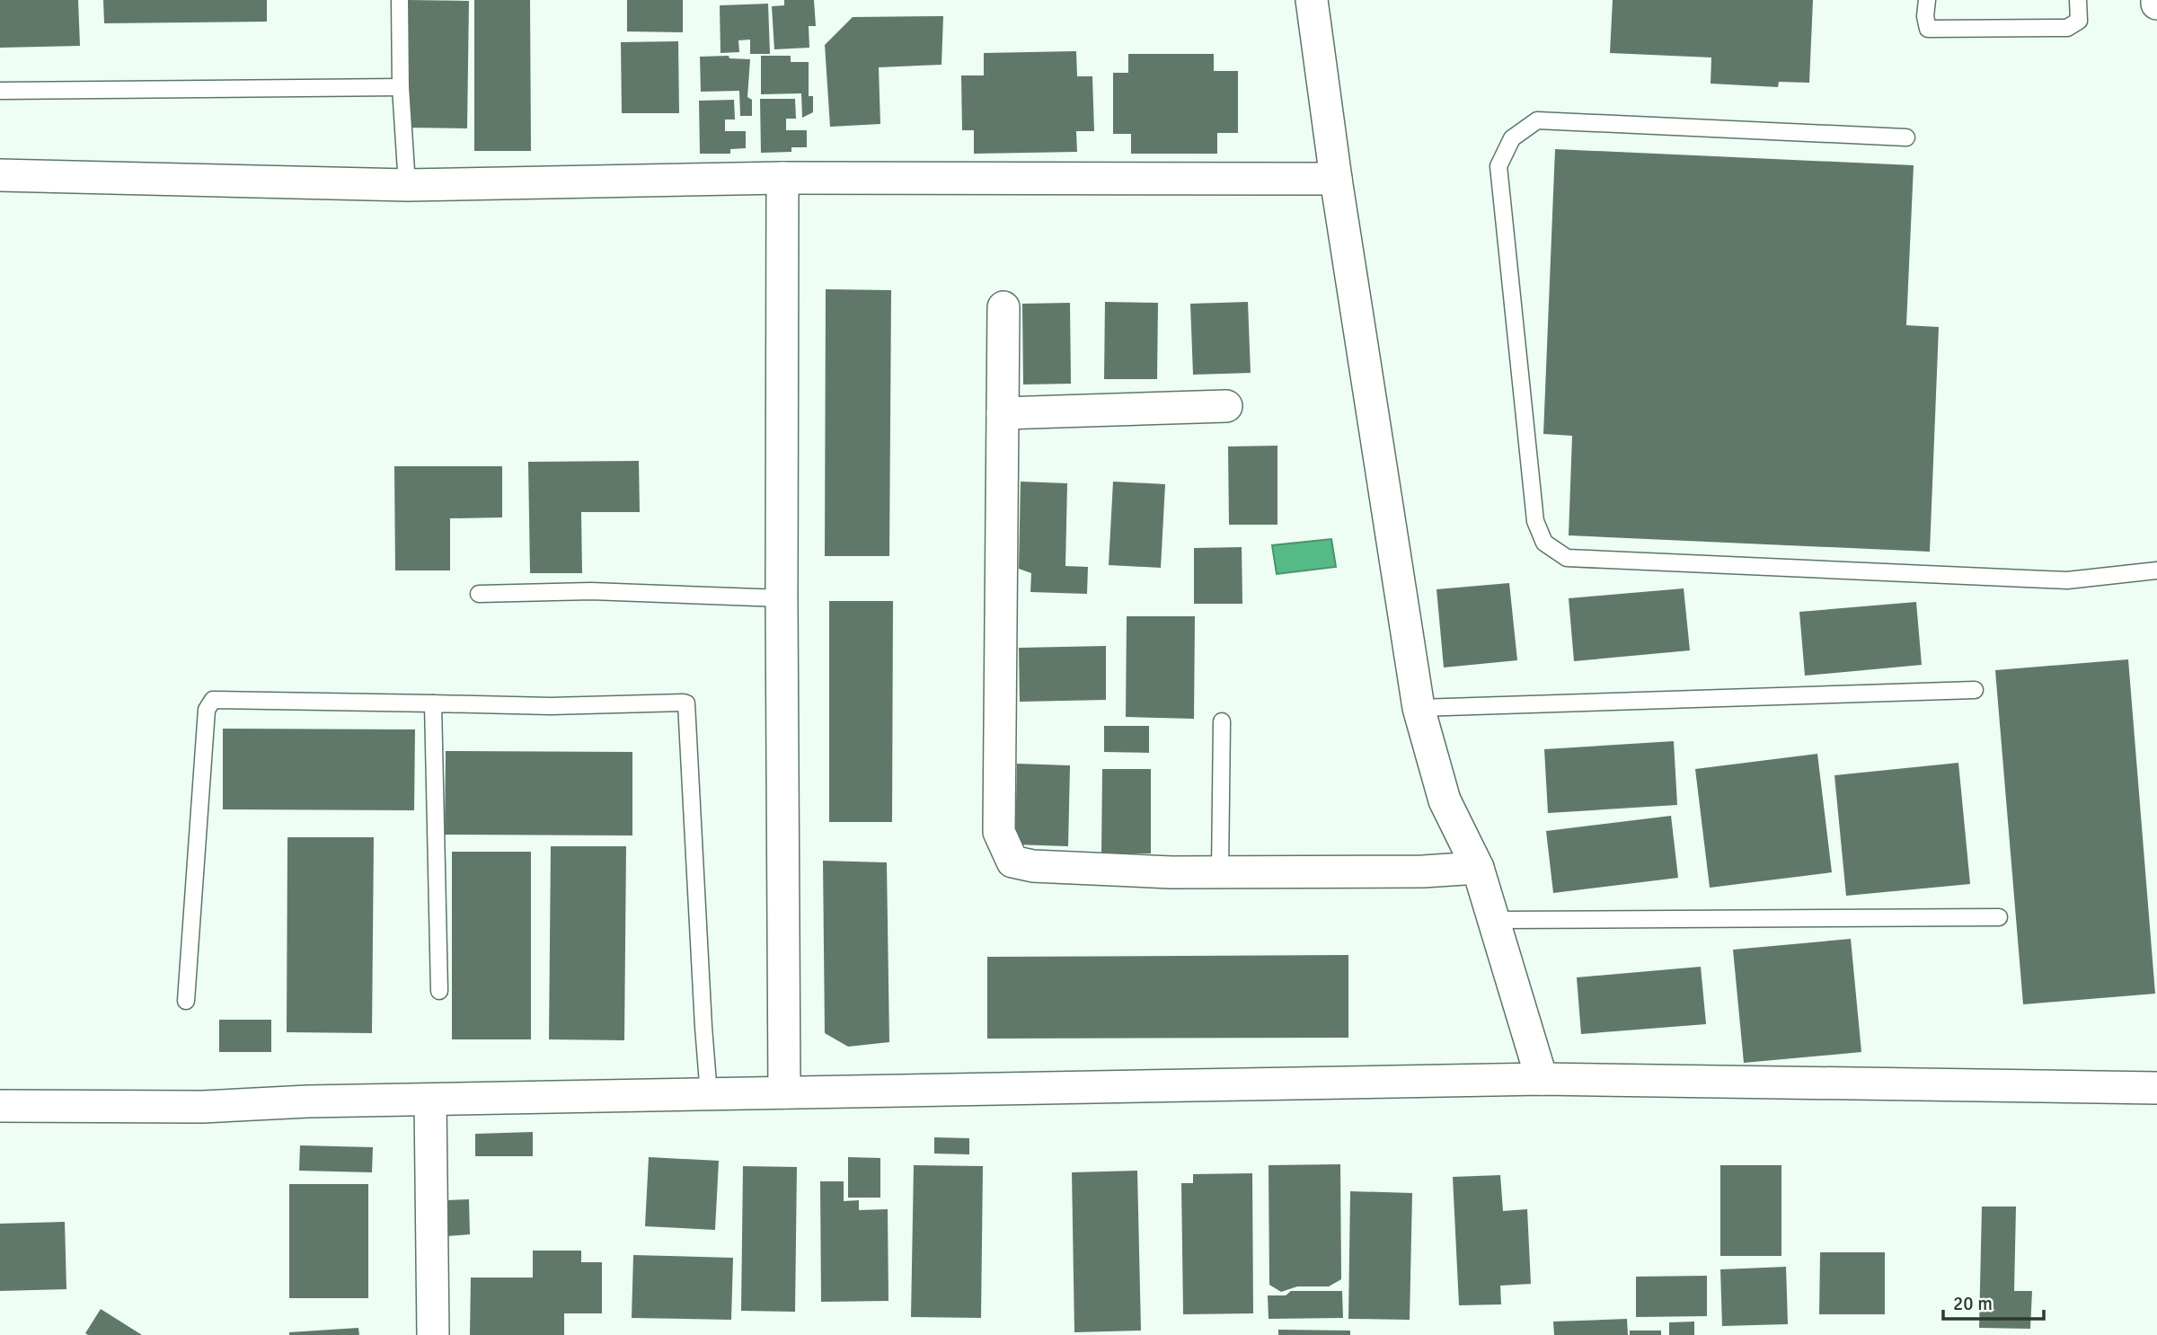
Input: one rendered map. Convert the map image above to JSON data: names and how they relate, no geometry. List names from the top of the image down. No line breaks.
{"scale_bar":"20 m"}
